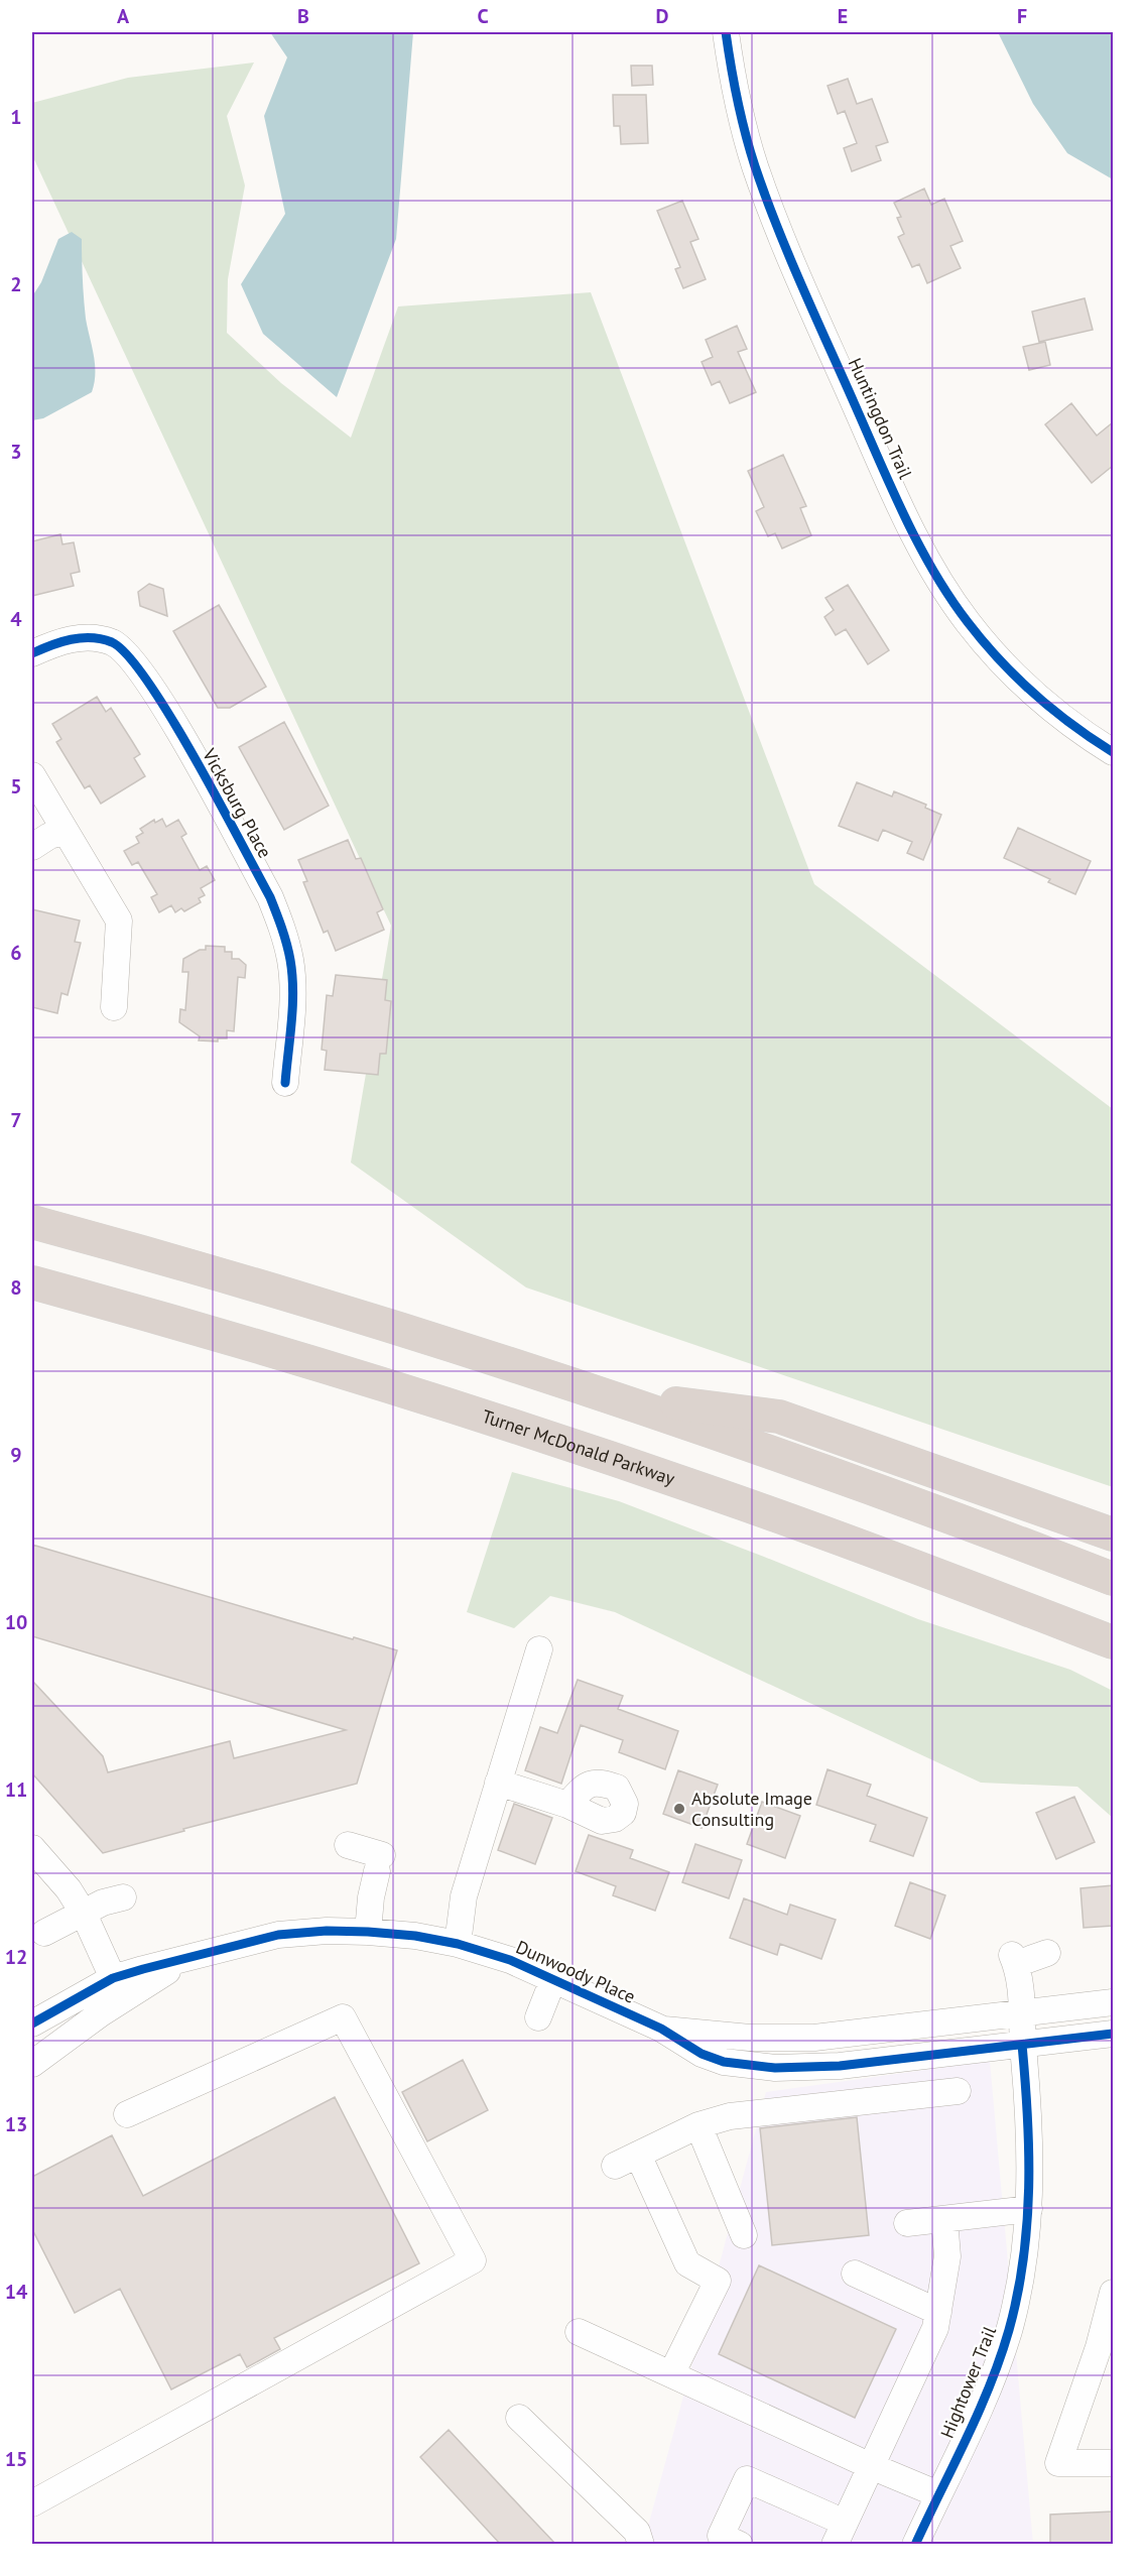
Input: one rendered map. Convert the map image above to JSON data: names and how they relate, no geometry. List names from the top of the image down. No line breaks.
{"streets":{"highway":["Turner McDonald Parkway"],"street":["Huntingdon Trail","Vicksburg Place","Dunwoody Place","Hightower Trail"]},"crossings":[["Dunwoody Place","Hightower Trail"]],"places":["Absolute Image Consulting"],"grid":{"columns":["A","B","C","D","E","F"],"rows":["1","2","3","4","5","6","7","8","9","10","11","12","13","14","15"]}}
